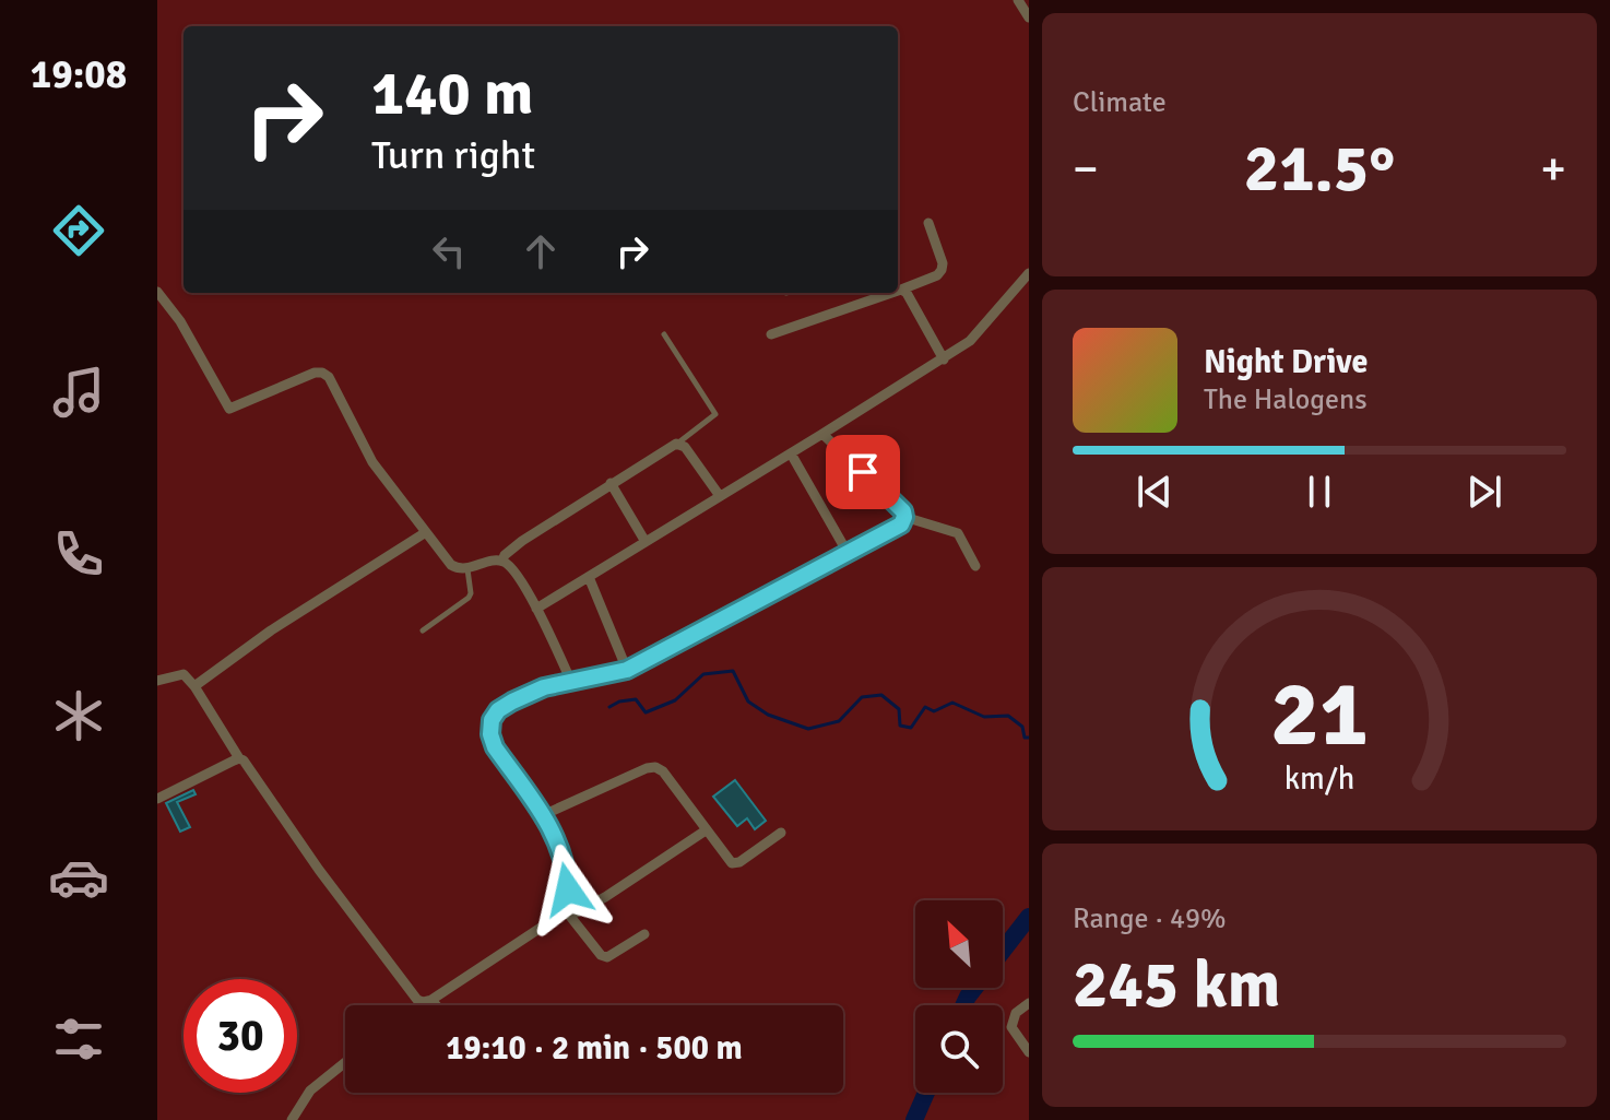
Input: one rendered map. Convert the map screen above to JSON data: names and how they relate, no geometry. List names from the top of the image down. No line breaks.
{"north":"top left","page":{"tabs":"19:08","tile":["Climate",["Range · 49%","245 km"]],"turn":["140 m","Turn right"],"heat":["−","21.5°","+"],"song":["Night Drive","The Halogens"],"limit":"30","trip":"19:10 · 2 min · 500 m","gauge":["21","km/h"]}}
